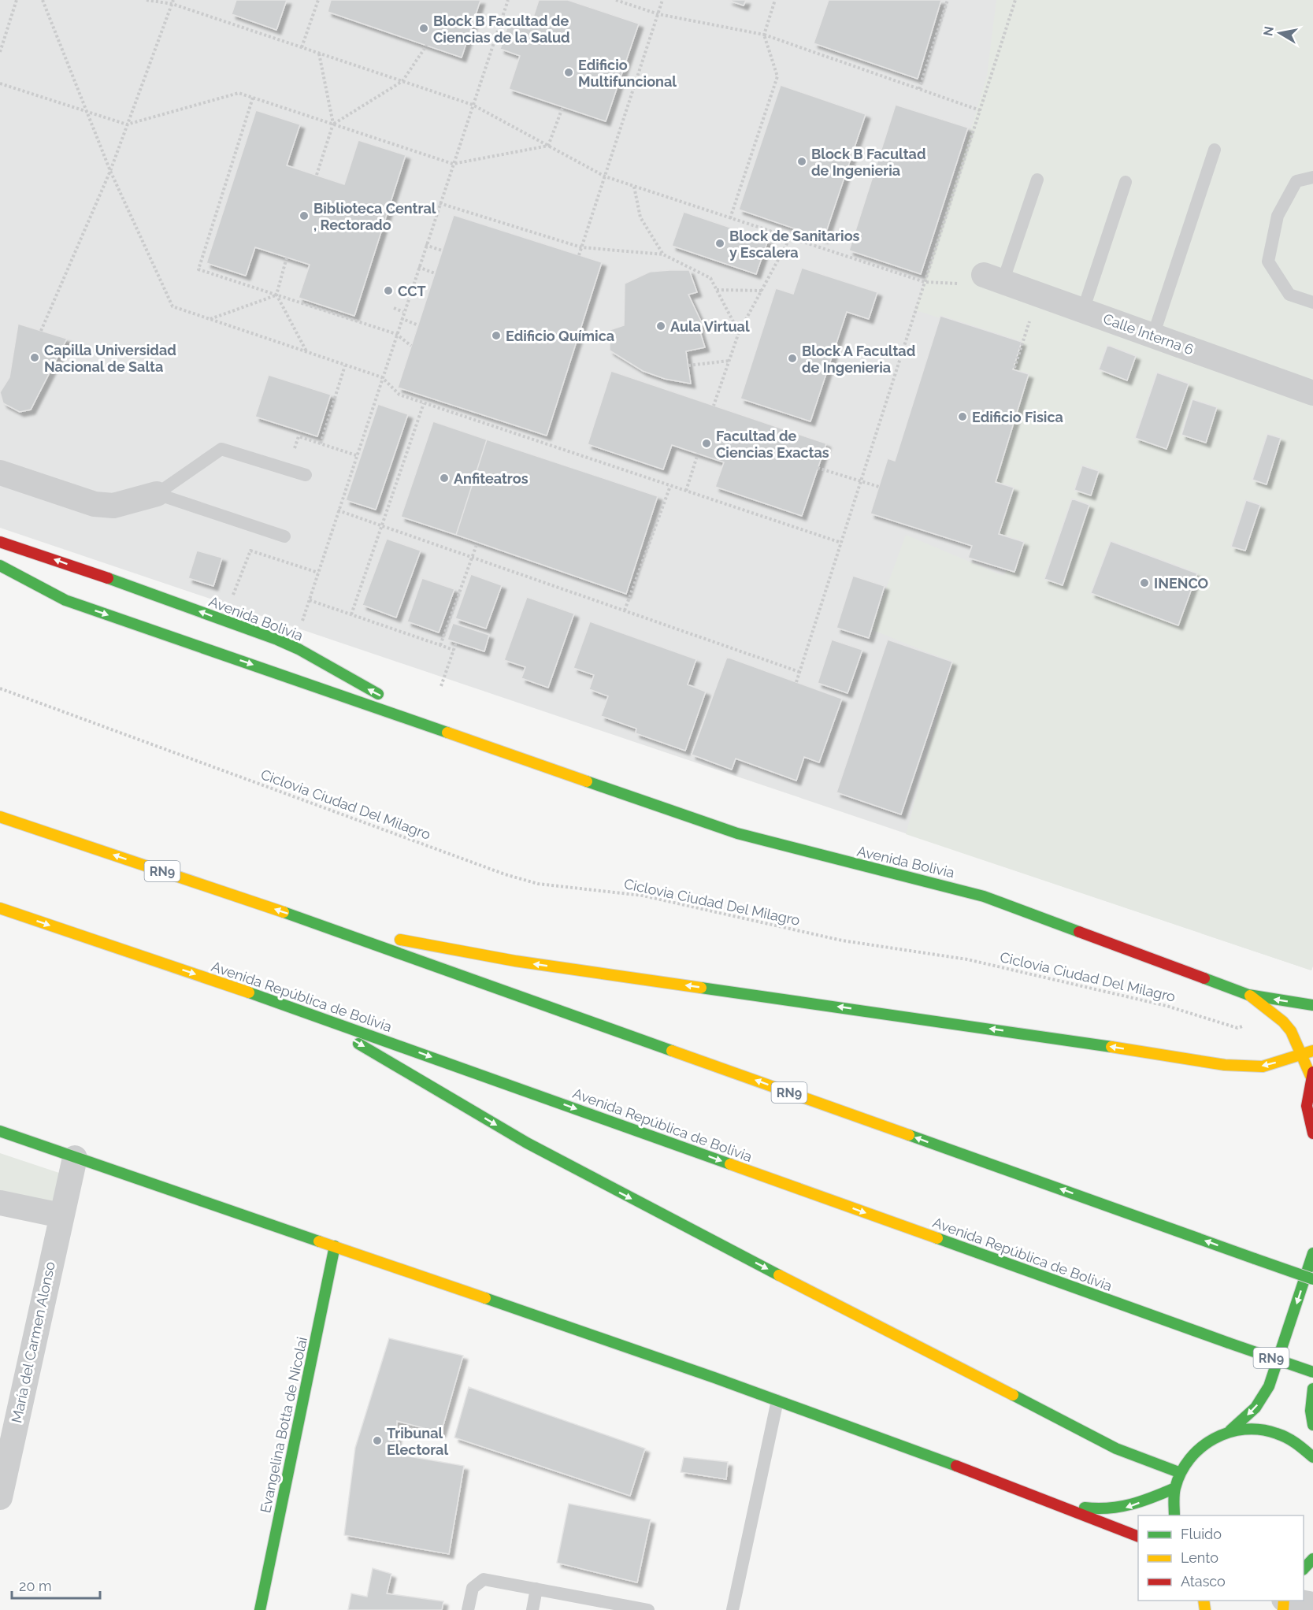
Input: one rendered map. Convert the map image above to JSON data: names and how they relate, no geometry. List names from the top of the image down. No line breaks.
{"streets":{"main road":["Avenida Bolivia","RN9","Avenida República de Bolivia","Evangelina Botta de Nicolai"],"street":["Calle Interna 6","María del Carmen Alonso"],"path":["Ciclovia Ciudad Del Milagro"]},"places":["Block B Facultad de Ciencias de la Salud","Edificio Multifuncional","Block B Facultad de Ingenieria","Biblioteca Central , Rectorado","Block de Sanitarios y Escalera","CCT","Aula Virtual","Edificio Química","Capilla Universidad Nacional de Salta","Block A Facultad de Ingenieria","Edificio Fisica","Facultad de Ciencias Exactas","Anfiteatros","INENCO","Tribunal Electoral"],"legend":["Fluido","Lento","Atasco"],"scale_bar":"20 m","north":"left"}
